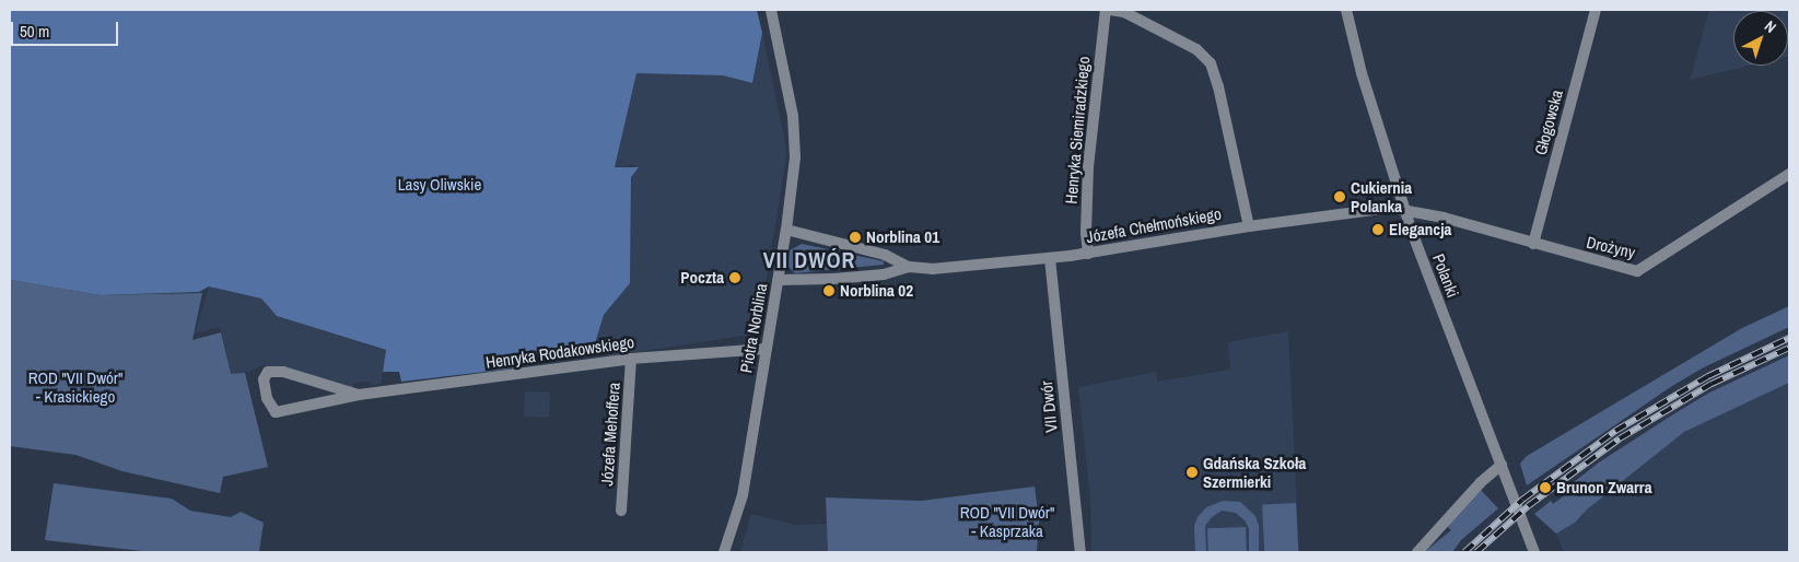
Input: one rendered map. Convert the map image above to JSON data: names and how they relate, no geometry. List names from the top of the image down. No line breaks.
{"streets":{"street":["Głogowska","Henryka Siemiradzkiego","Józefa Chełmońskiego","Drożyny","Polanki","Piotra Norblina","Henryka Rodakowskiego","VII Dwór","Józefa Mehoffera"]},"crossings":[["Głogowska","Drożyny"],["Henryka Siemiradzkiego","Józefa Chełmońskiego"],["Józefa Chełmońskiego","Drożyny"],["Józefa Chełmońskiego","Polanki"],["Józefa Chełmońskiego","Piotra Norblina"],["Józefa Chełmońskiego","VII Dwór"],["Drożyny","Polanki"],["Piotra Norblina","Henryka Rodakowskiego"],["Henryka Rodakowskiego","Józefa Mehoffera"]],"districts":["VII DWÓR"],"parks":["Lasy Oliwskie","ROD \"VII Dwór\" - Krasickiego","ROD \"VII Dwór\" - Kasprzaka"],"places":["Cukiernia Polanka","Elegancja","Norblina 01","Poczta","Norblina 02","Gdańska Szkoła Szermierki","Brunon Zwarra"],"scale_bar":"50 m","north":"top right"}
